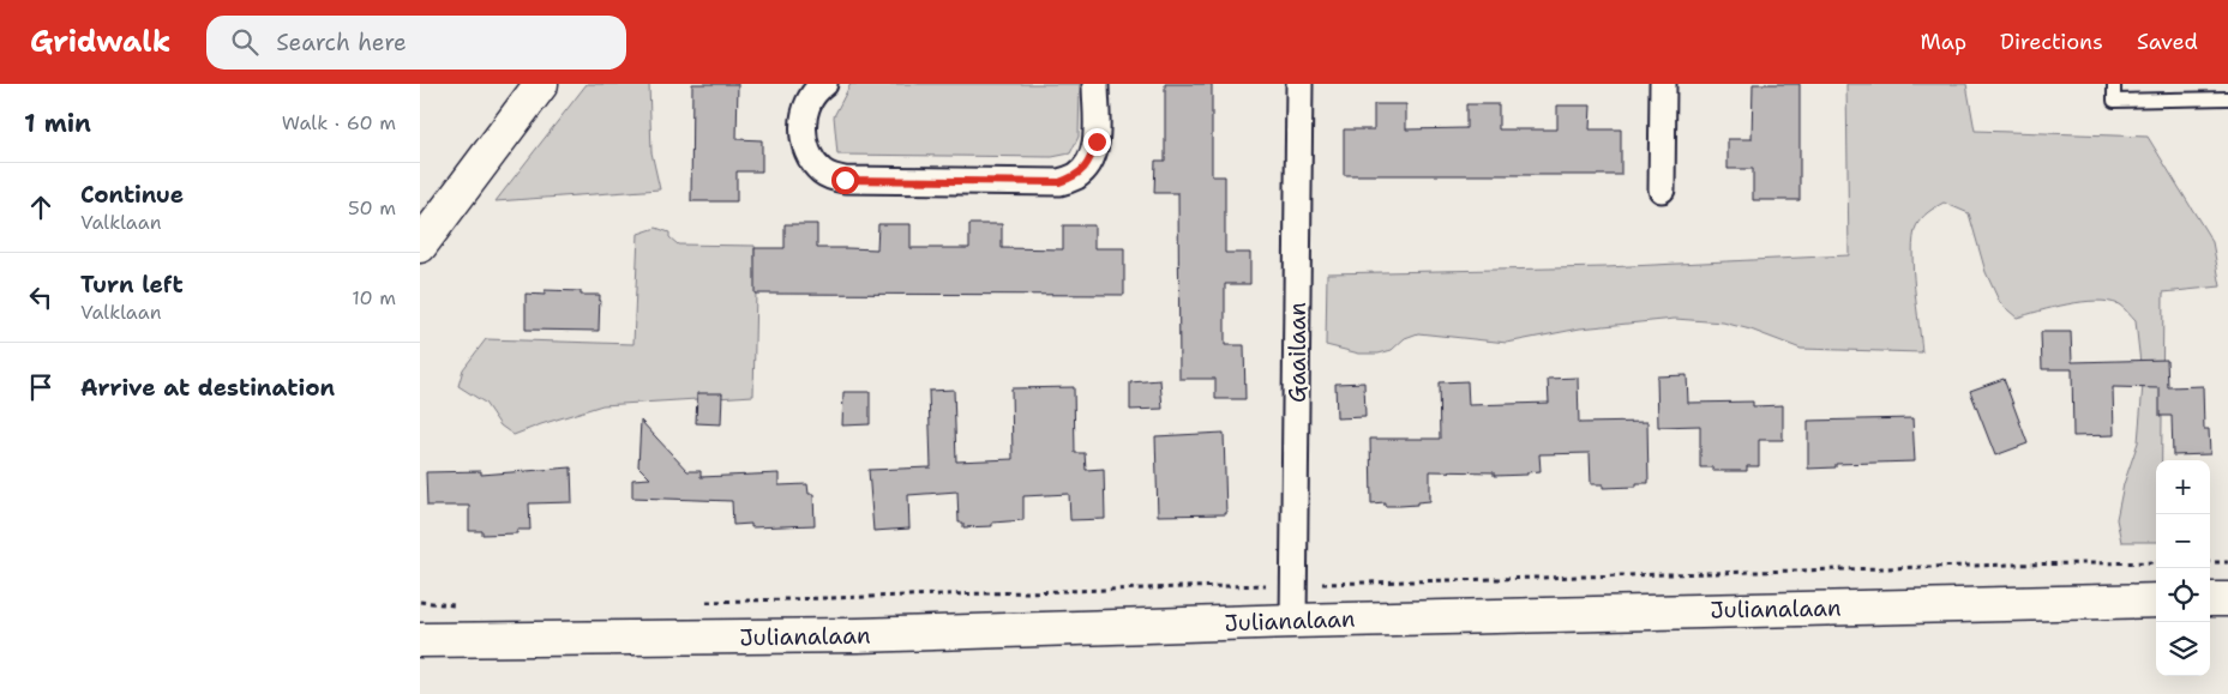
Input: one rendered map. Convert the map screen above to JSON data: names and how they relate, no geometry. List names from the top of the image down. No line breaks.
{"streets":{"street":["Gaailaan","Julianalaan"]},"crossings":[["Gaailaan","Julianalaan"]],"page":{"header":"Gridwalk","search":"Search here","nav":["Map","Directions","Saved"],"heading":["1 min","Walk · 60 m"],"list":[["Continue","Valklaan","50 m"],["Turn left","Valklaan","10 m"],"Arrive at destination"],"map_buttons":["+","−"]}}
